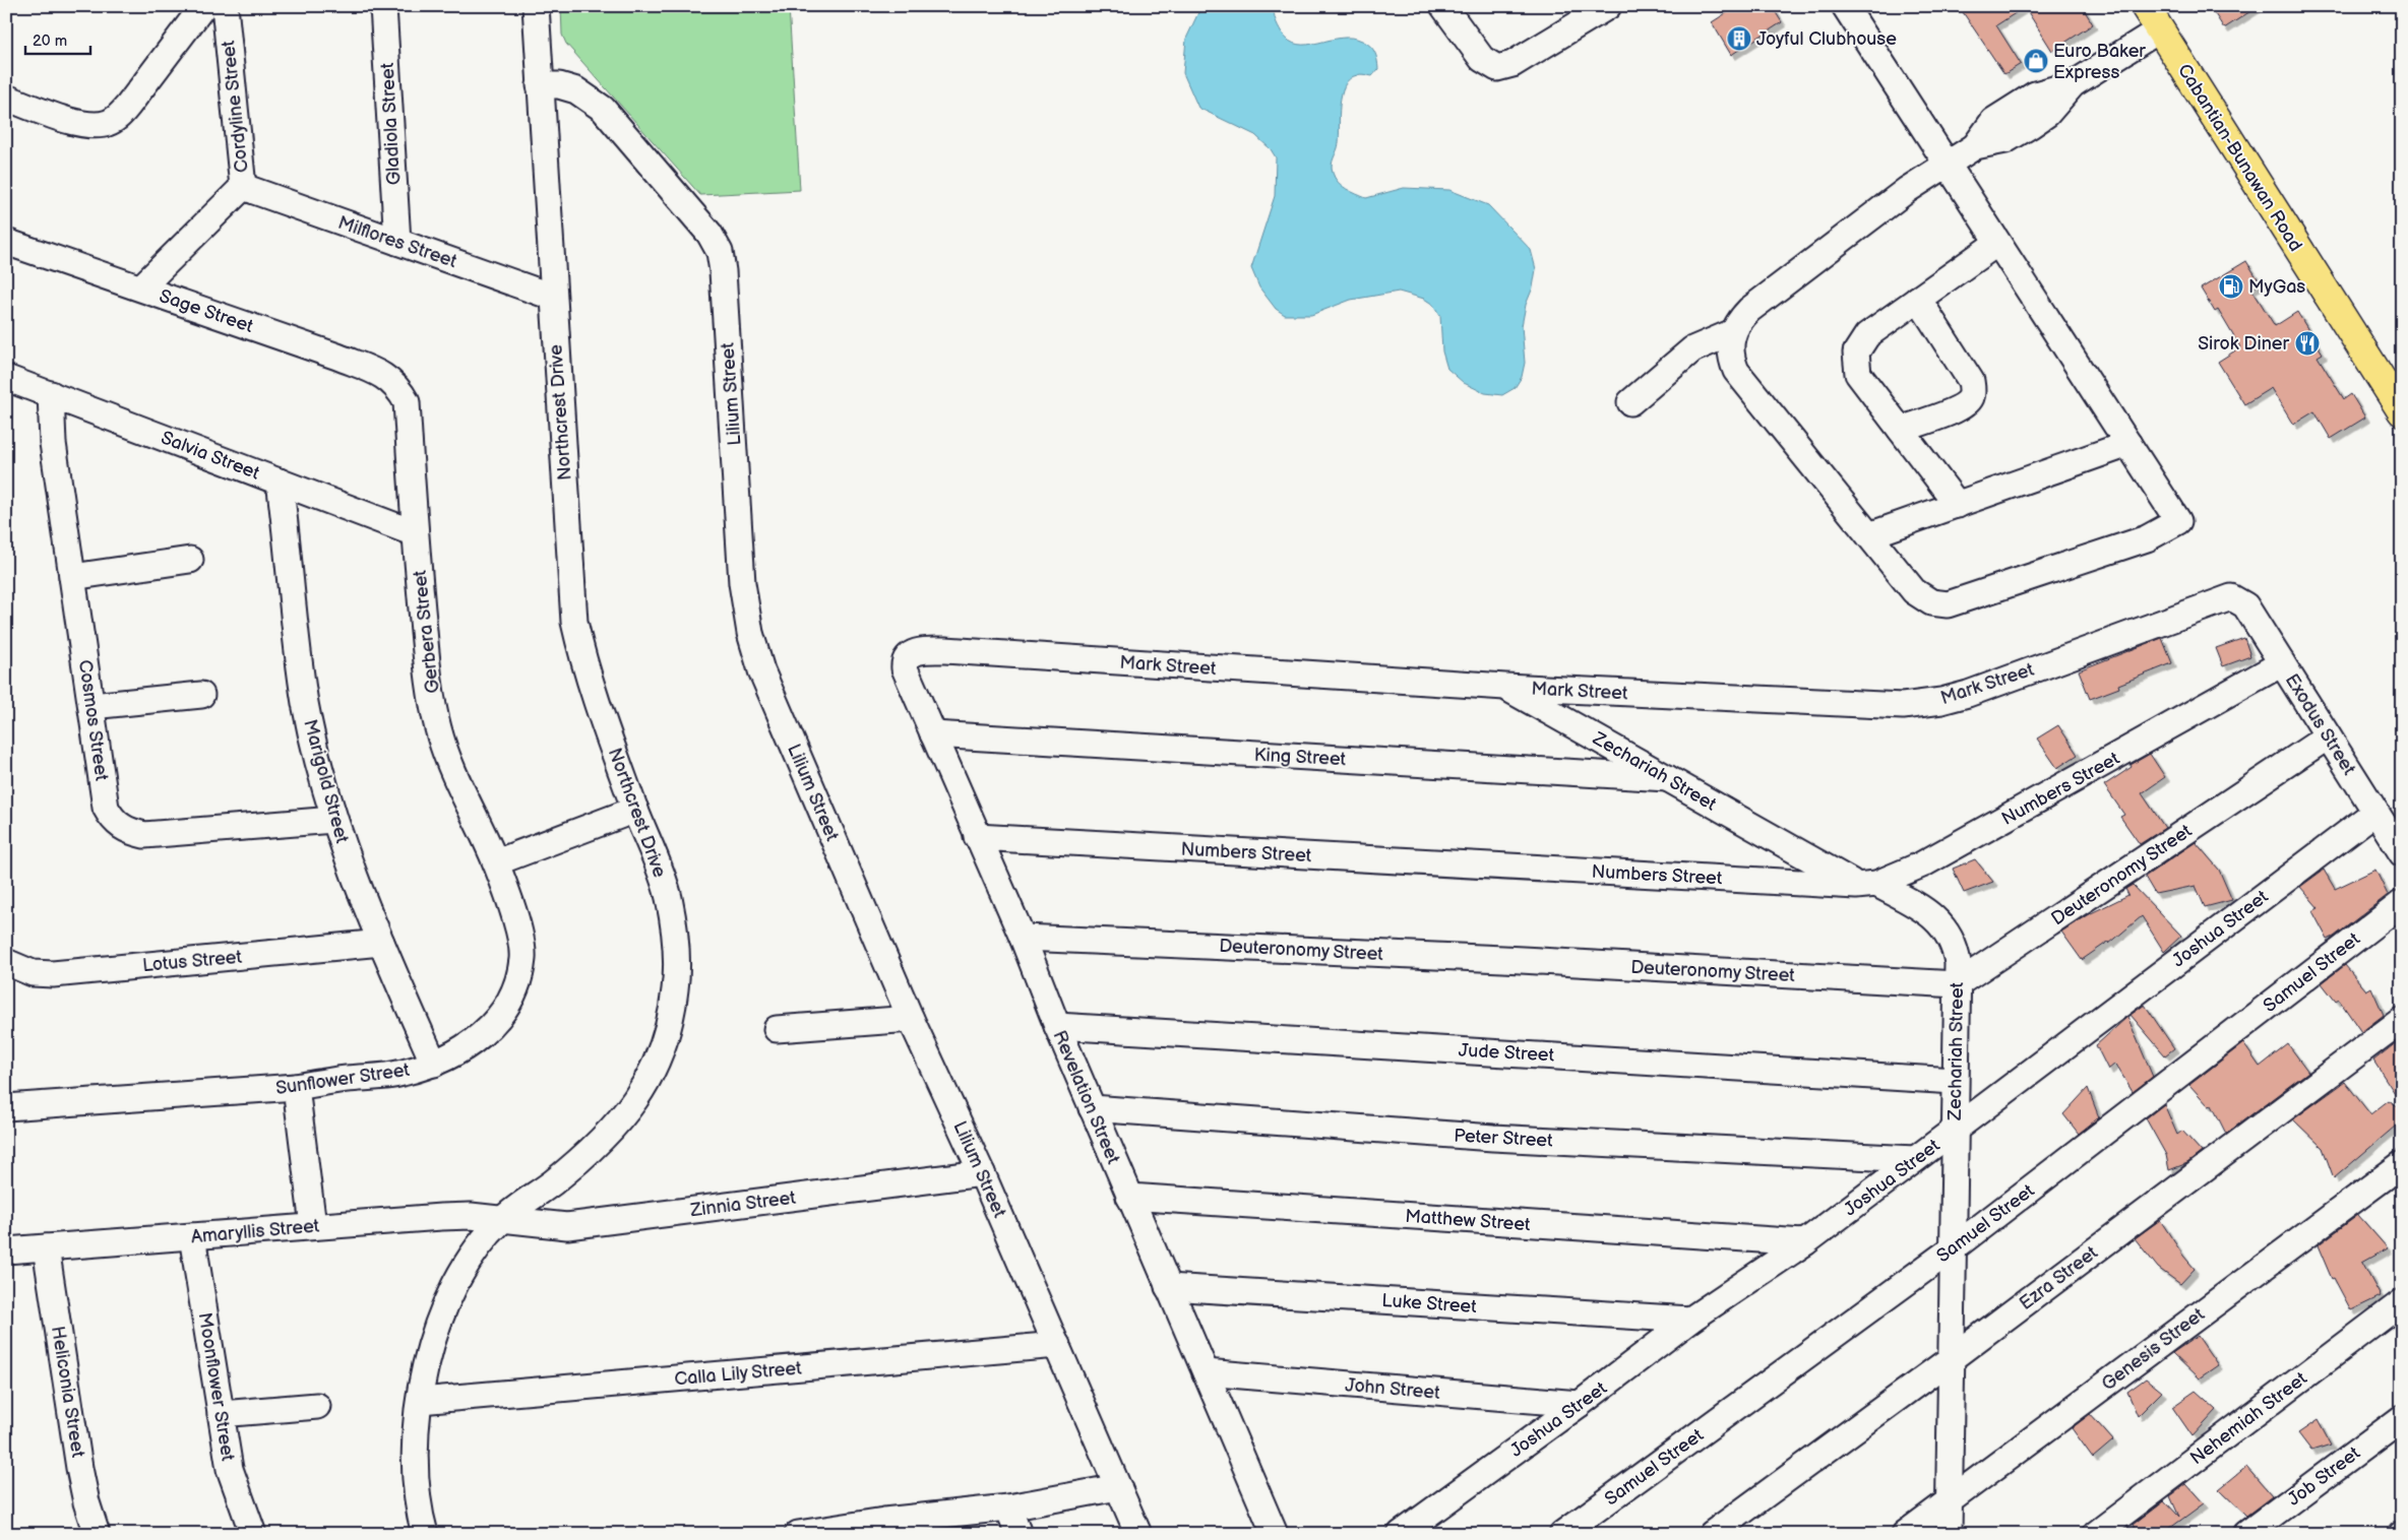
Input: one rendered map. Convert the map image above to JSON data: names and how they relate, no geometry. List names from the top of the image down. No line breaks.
{"streets":{"main road":["Cabantian-Bunawan Road"],"street":["Cordyline Street","Gladiola Street","Milflores Street","Sage Street","Lilium Street","Northcrest Drive","Salvia Street","Gerbera Street","Mark Street","Cosmos Street","Exodus Street","King Street","Zechariah Street","Marigold Street","Numbers Street","Deuteronomy Street","Joshua Street","Lotus Street","Samuel Street","Jude Street","Sunflower Street","Revelation Street","Peter Street","Zinnia Street","Matthew Street","Amaryllis Street","Ezra Street","Luke Street","Genesis Street","Calla Lily Street","Moonflower Street","John Street","Heliconia Street","Nehemiah Street","Job Street"]},"crossings":[["Cordyline Street","Milflores Street"],["Cordyline Street","Sage Street"],["Gladiola Street","Milflores Street"],["Milflores Street","Northcrest Drive"],["Sage Street","Gerbera Street"],["Lilium Street","Northcrest Drive"],["Lilium Street","Zinnia Street"],["Lilium Street","Calla Lily Street"],["Northcrest Drive","Zinnia Street"],["Northcrest Drive","Amaryllis Street"],["Northcrest Drive","Calla Lily Street"],["Salvia Street","Gerbera Street"],["Salvia Street","Cosmos Street"],["Salvia Street","Marigold Street"],["Gerbera Street","Sunflower Street"],["Mark Street","Exodus Street"],["Mark Street","Zechariah Street"],["Mark Street","Revelation Street"],["Cosmos Street","Marigold Street"],["Exodus Street","Numbers Street"],["Exodus Street","Deuteronomy Street"],["Exodus Street","Joshua Street"],["King Street","Zechariah Street"],["King Street","Revelation Street"],["Zechariah Street","Numbers Street"],["Zechariah Street","Deuteronomy Street"],["Zechariah Street","Joshua Street"],["Zechariah Street","Samuel Street"],["Zechariah Street","Jude Street"],["Zechariah Street","Ezra Street"],["Zechariah Street","Genesis Street"],["Marigold Street","Lotus Street"],["Marigold Street","Sunflower Street"],["Numbers Street","Revelation Street"],["Deuteronomy Street","Revelation Street"],["Joshua Street","Peter Street"],["Joshua Street","Matthew Street"],["Joshua Street","Luke Street"],["Joshua Street","John Street"],["Jude Street","Revelation Street"],["Revelation Street","Peter Street"],["Revelation Street","Matthew Street"],["Revelation Street","Luke Street"],["Revelation Street","John Street"],["Zinnia Street","Amaryllis Street"],["Amaryllis Street","Moonflower Street"],["Amaryllis Street","Heliconia Street"]],"places":{"building":["Joyful Clubhouse"],"shop":["Euro Baker Express"],"fuel station":["MyGas"],"restaurant":["Sirok Diner"]},"scale_bar":"20 m"}
